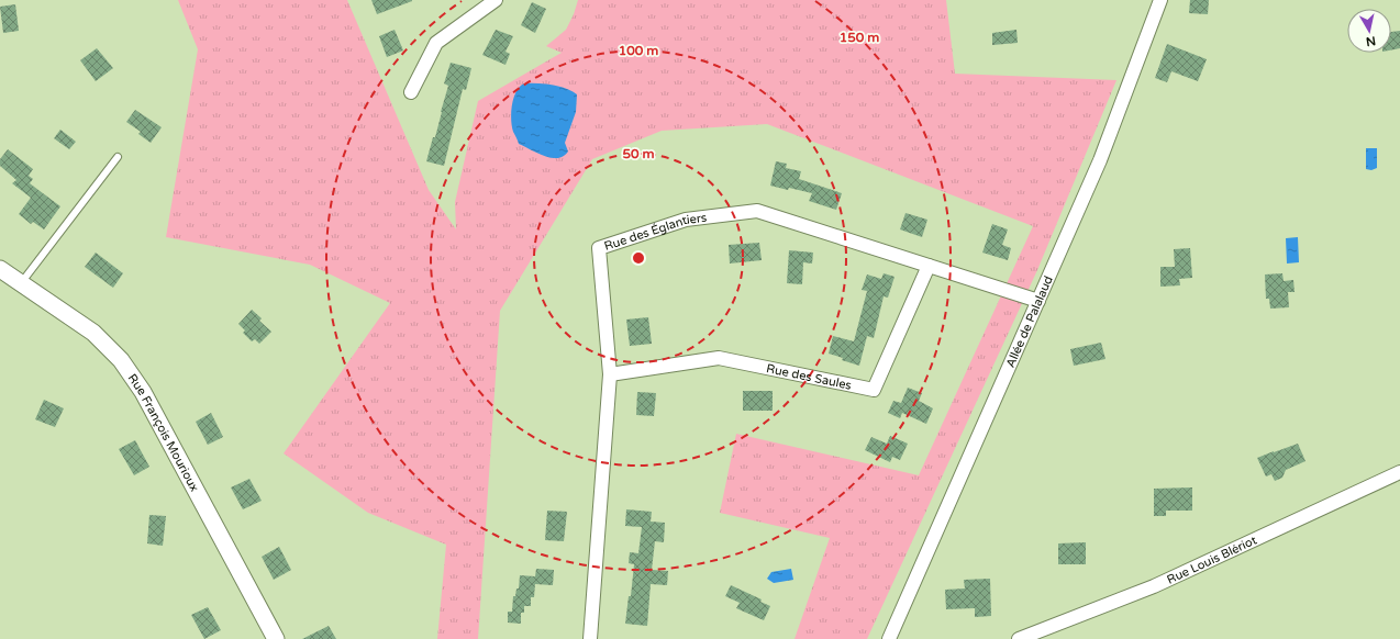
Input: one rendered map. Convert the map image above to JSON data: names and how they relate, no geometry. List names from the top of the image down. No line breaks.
{"streets":{"street":["Rue des Églantiers","Allée de Palalaud","Rue des Saules","Rue François Mourioux","Rue Louis Blériot"]},"crossings":[["Rue des Églantiers","Allée de Palalaud"],["Rue des Églantiers","Rue des Saules"]],"north":"bottom","rings":["150 m","100 m","50 m"]}
